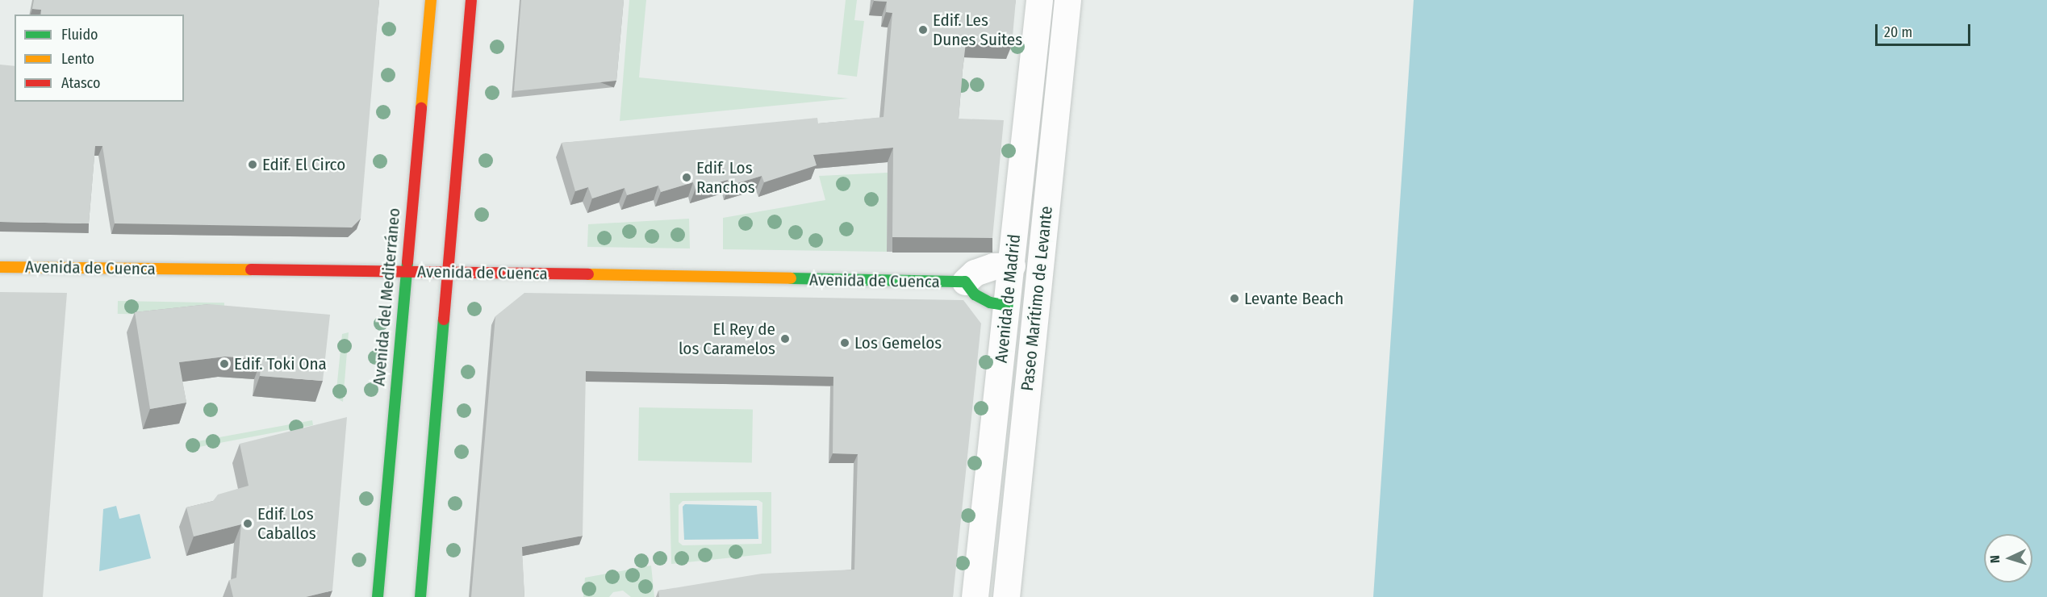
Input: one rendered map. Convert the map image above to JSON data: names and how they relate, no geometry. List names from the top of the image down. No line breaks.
{"streets":{"street":["Avenida de Cuenca","Avenida del Mediterráneo","Avenida de Madrid","Paseo Marítimo de Levante"]},"crossings":[["Avenida de Cuenca","Avenida del Mediterráneo"],["Avenida de Cuenca","Avenida de Madrid"]],"places":["Edif. Les Dunes Suites","Edif. El Circo","Edif. Los Ranchos","Levante Beach","El Rey de los Caramelos","Los Gemelos","Edif. Toki Ona","Edif. Los Caballos"],"legend":["Fluido","Lento","Atasco"],"scale_bar":"20 m","north":"left"}
